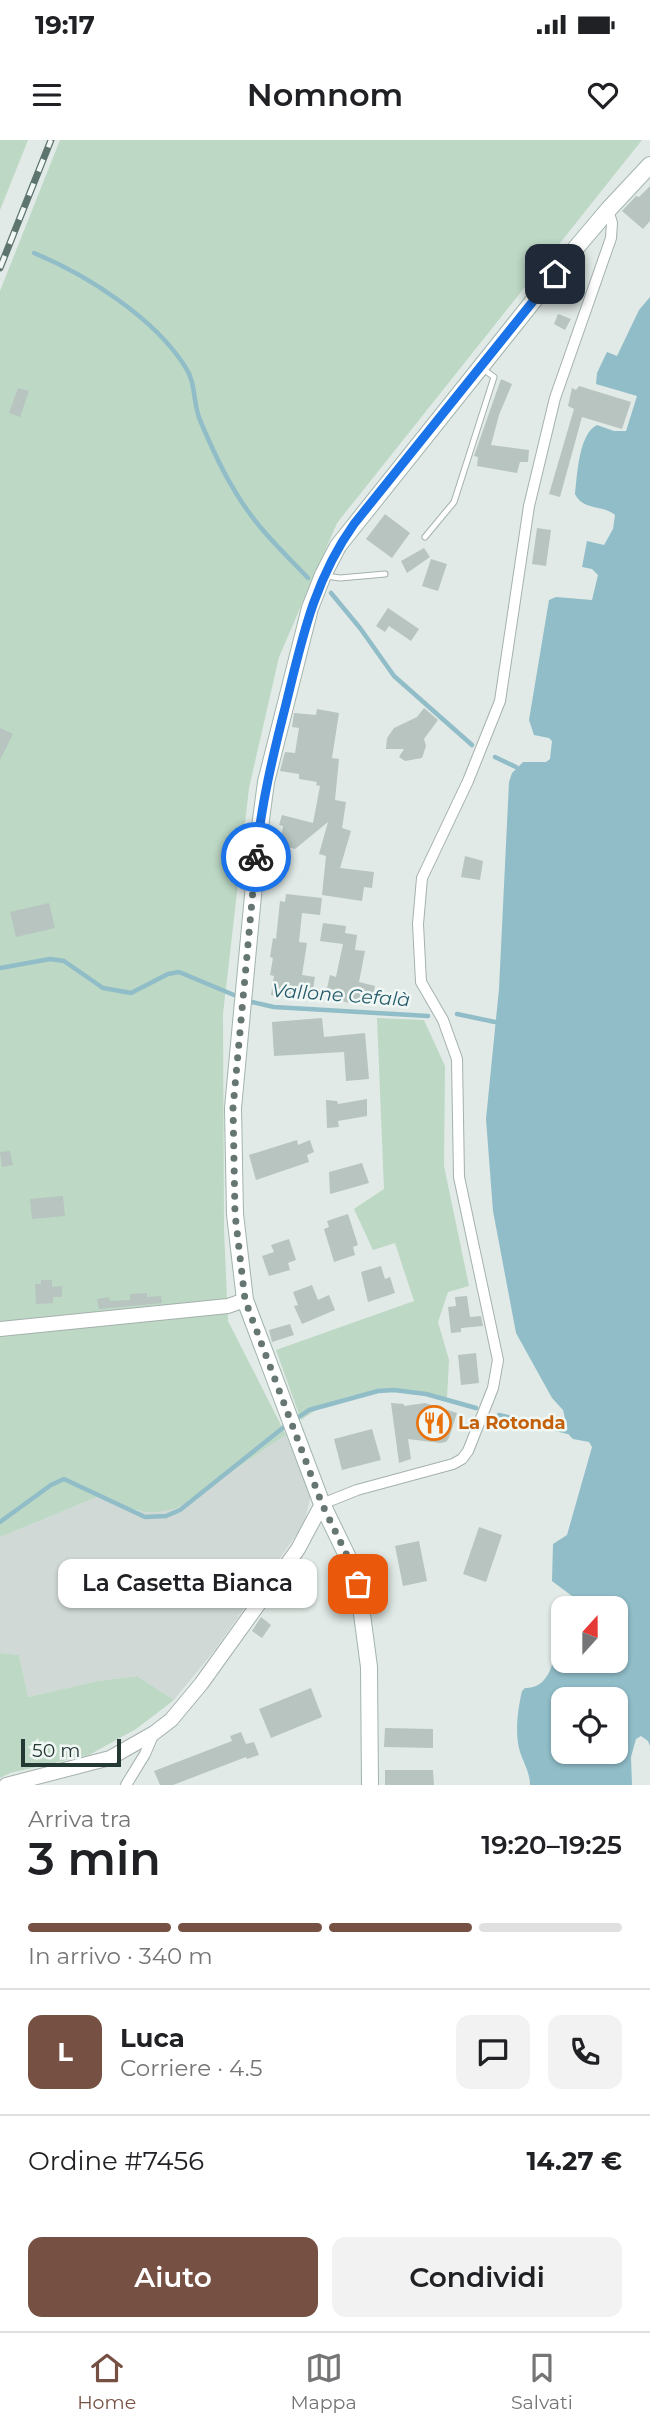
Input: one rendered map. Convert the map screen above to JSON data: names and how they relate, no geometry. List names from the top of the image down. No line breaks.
{"water":["Vallone Cefalà"],"places":{"restaurant":["La Rotonda"],"other":["La Casetta Bianca"]},"scale_bar":"50 m","north":"top","page":{"status":"19:17","header":"Nomnom","bubble":"La Casetta Bianca","scale":"50 m","heading":["3 min","Arriva tra","19:20–19:25"],"panel":["Luca","Corriere · 4.5","Ordine #7456","14.27 €"],"bar":"In arrivo · 340 m","round":"L","buttons":["Aiuto","Condividi"],"tabs":["Home","Mappa","Salvati"]}}
